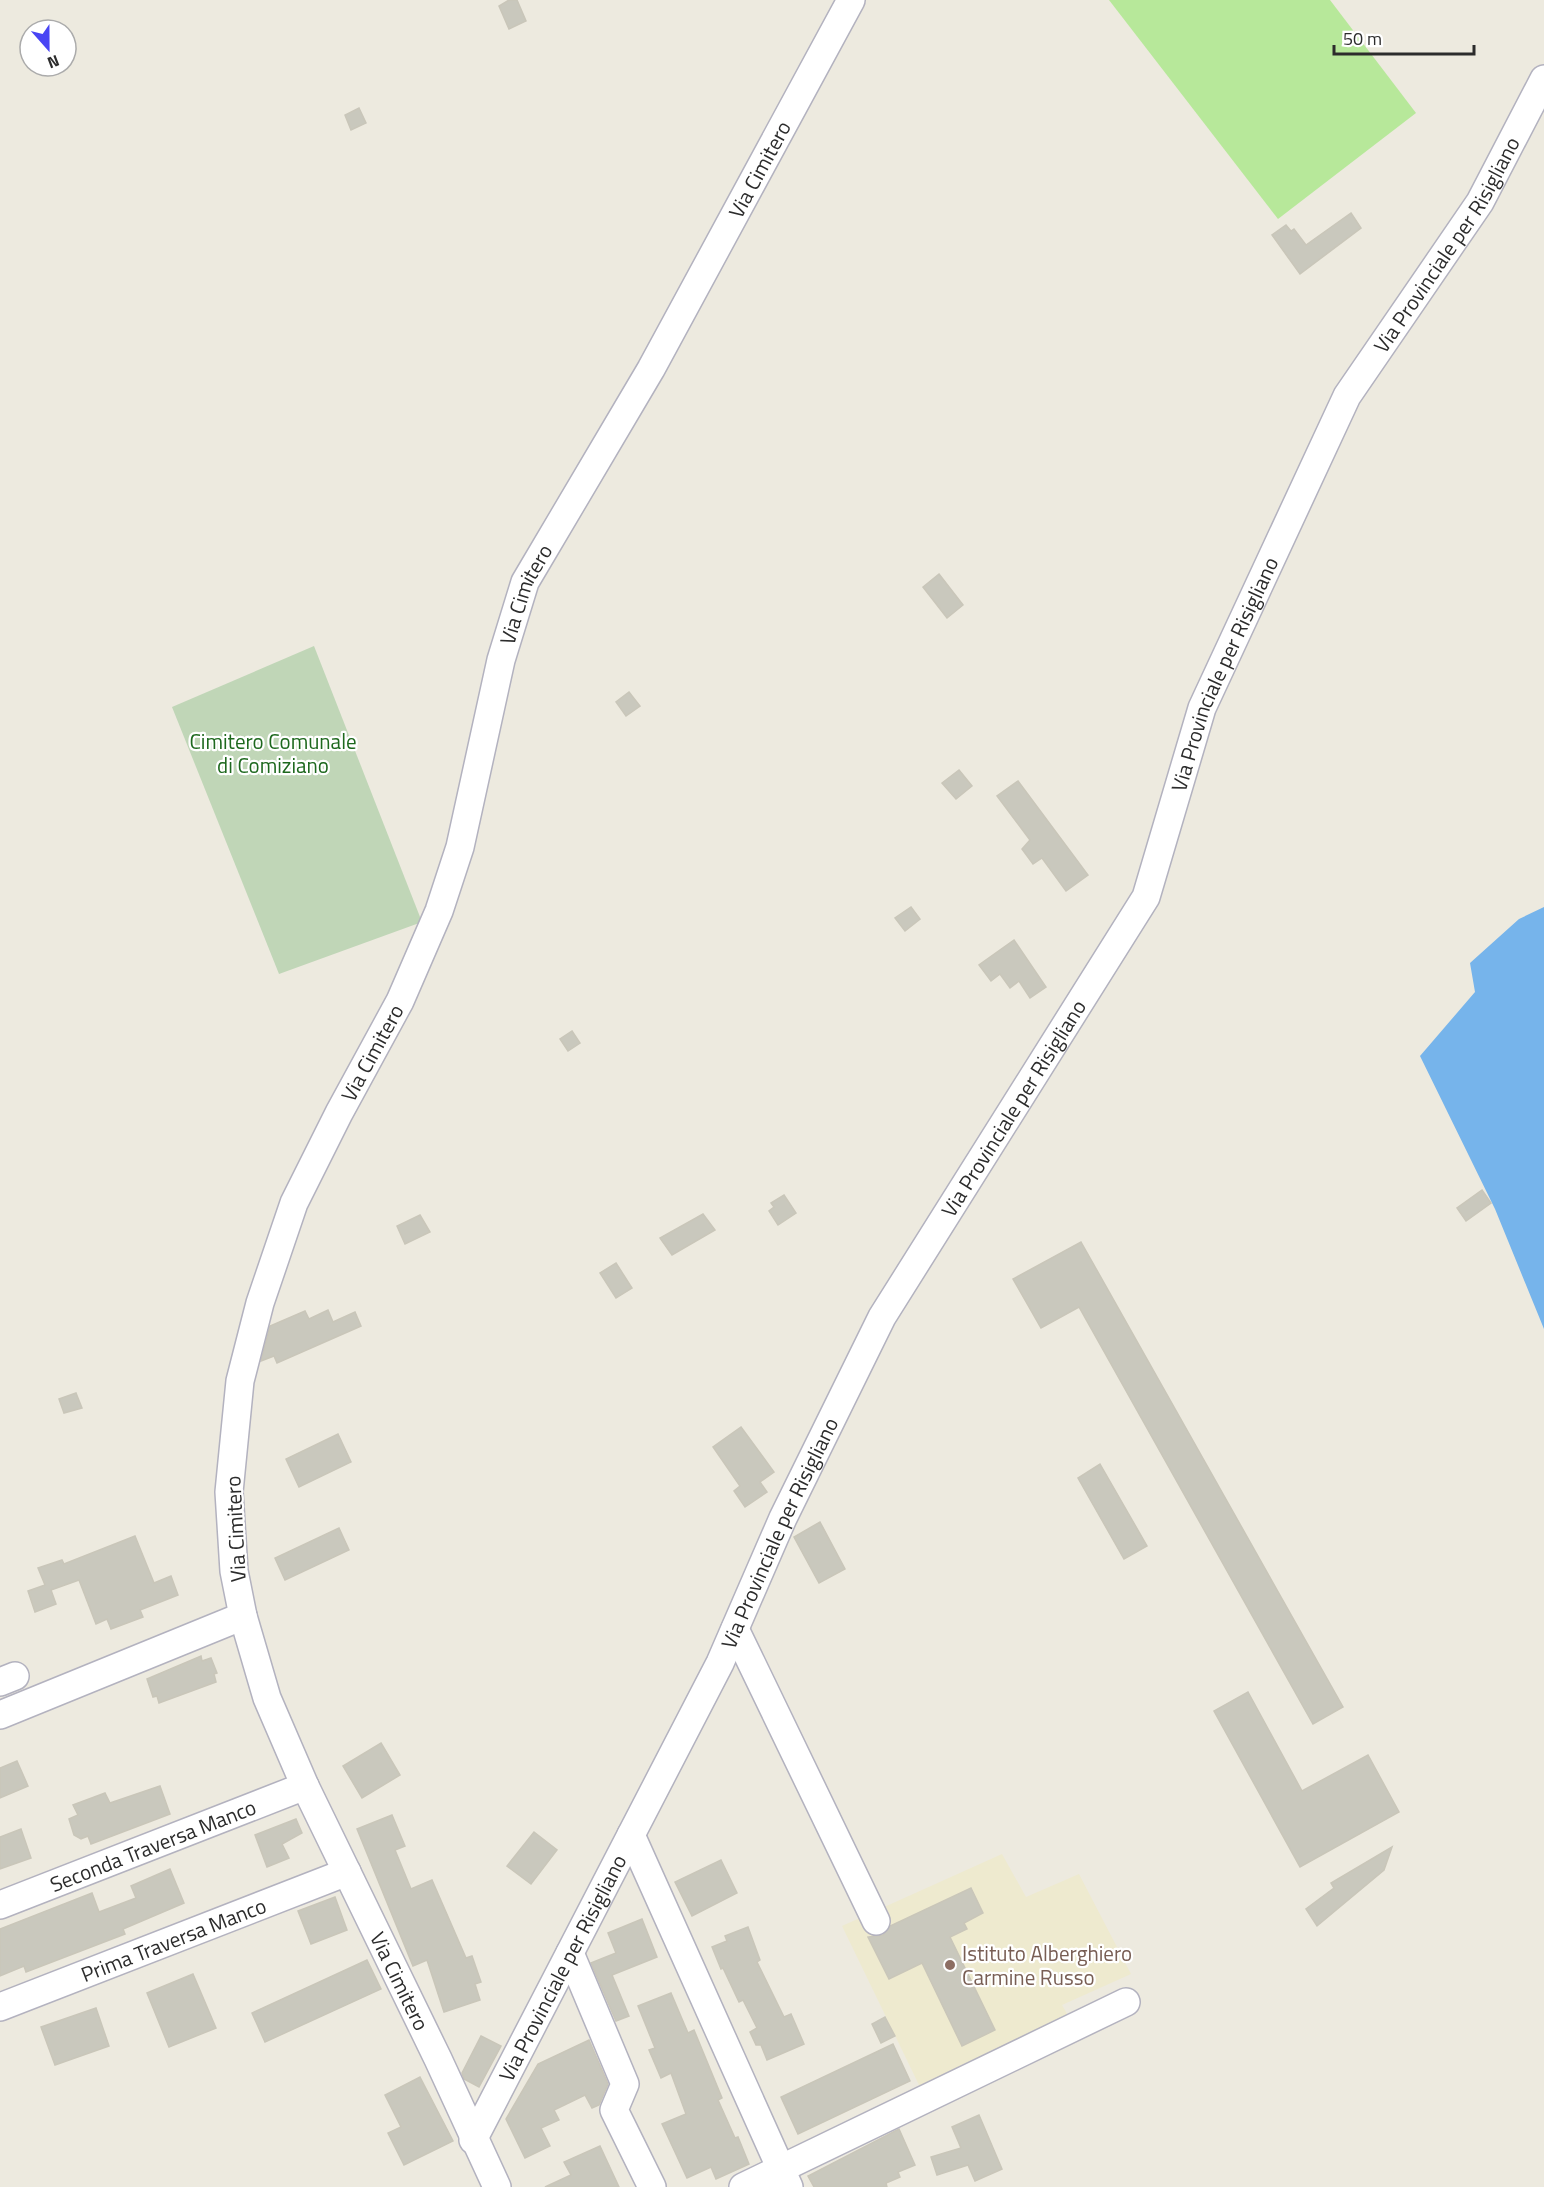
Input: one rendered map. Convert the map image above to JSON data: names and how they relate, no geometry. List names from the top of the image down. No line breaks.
{"streets":{"street":["Via Cimitero","Via Provinciale per Risigliano","Seconda Traversa Manco","Prima Traversa Manco"]},"crossings":[["Via Cimitero","Via Provinciale per Risigliano"],["Via Cimitero","Seconda Traversa Manco"],["Via Cimitero","Prima Traversa Manco"]],"parks":["Cimitero Comunale di Comiziano"],"places":["Istituto Alberghiero Carmine Russo"],"scale_bar":"50 m","north":"bottom"}
